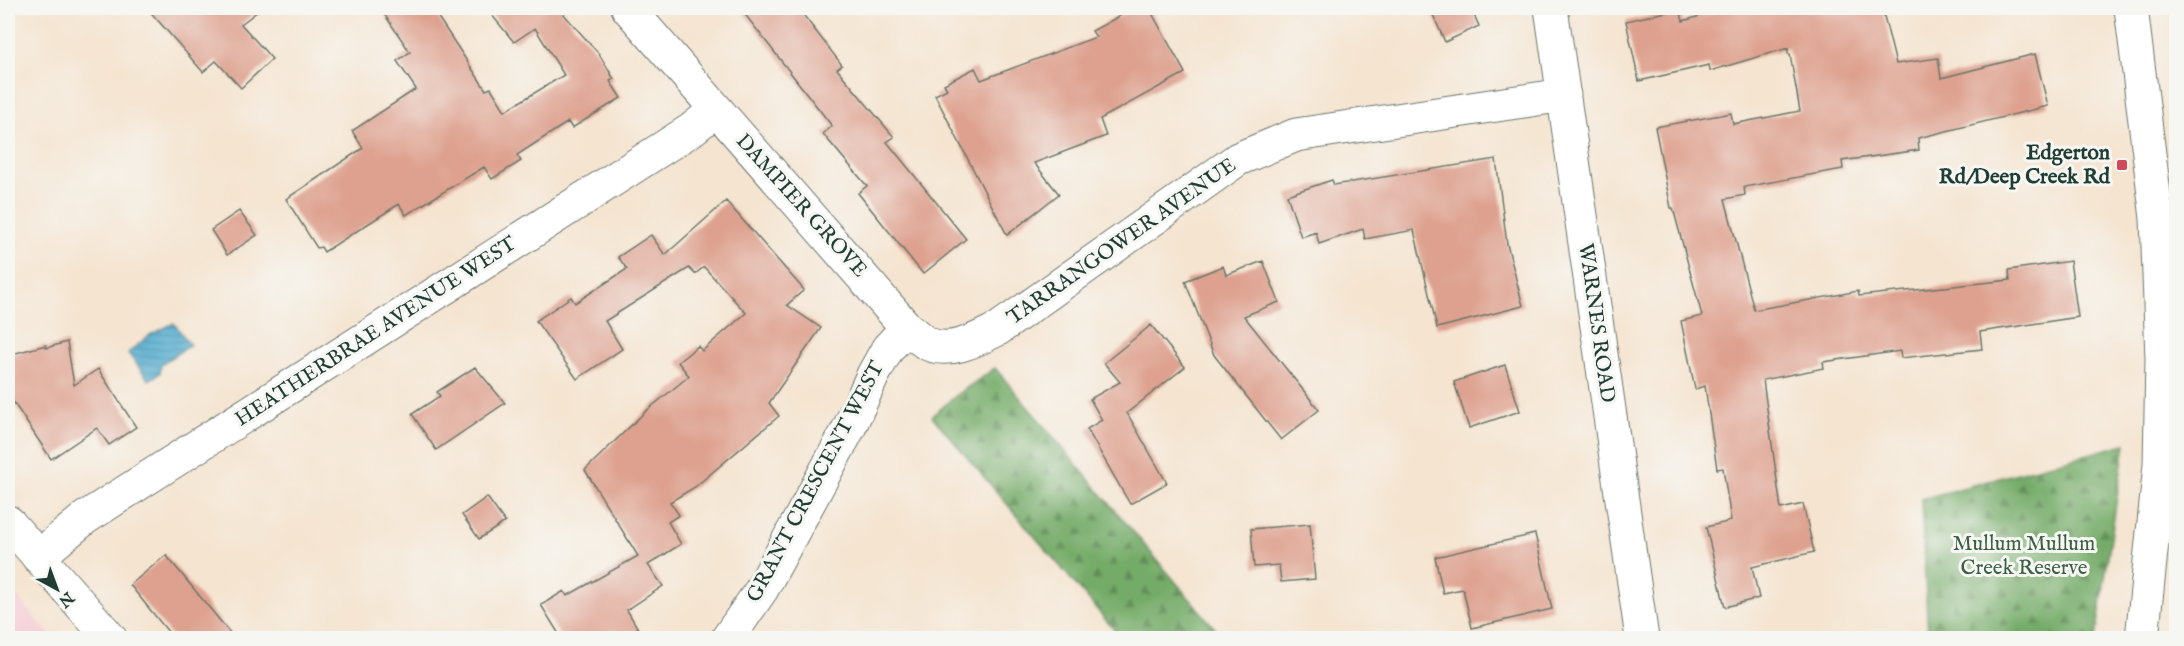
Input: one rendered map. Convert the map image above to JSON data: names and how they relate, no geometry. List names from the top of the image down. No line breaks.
{"streets":{"street":["DAMPIER GROVE","TARRANGOWER AVENUE","WARNES ROAD","HEATHERBRAE AVENUE WEST","GRANT CRESCENT WEST"]},"crossings":[["DAMPIER GROVE","TARRANGOWER AVENUE"],["DAMPIER GROVE","HEATHERBRAE AVENUE WEST"],["DAMPIER GROVE","GRANT CRESCENT WEST"],["TARRANGOWER AVENUE","WARNES ROAD"]],"parks":["Mullum Mullum Creek Reserve"],"places":{"transit":["Edgerton Rd/Deep Creek Rd"]},"north":"bottom right"}
